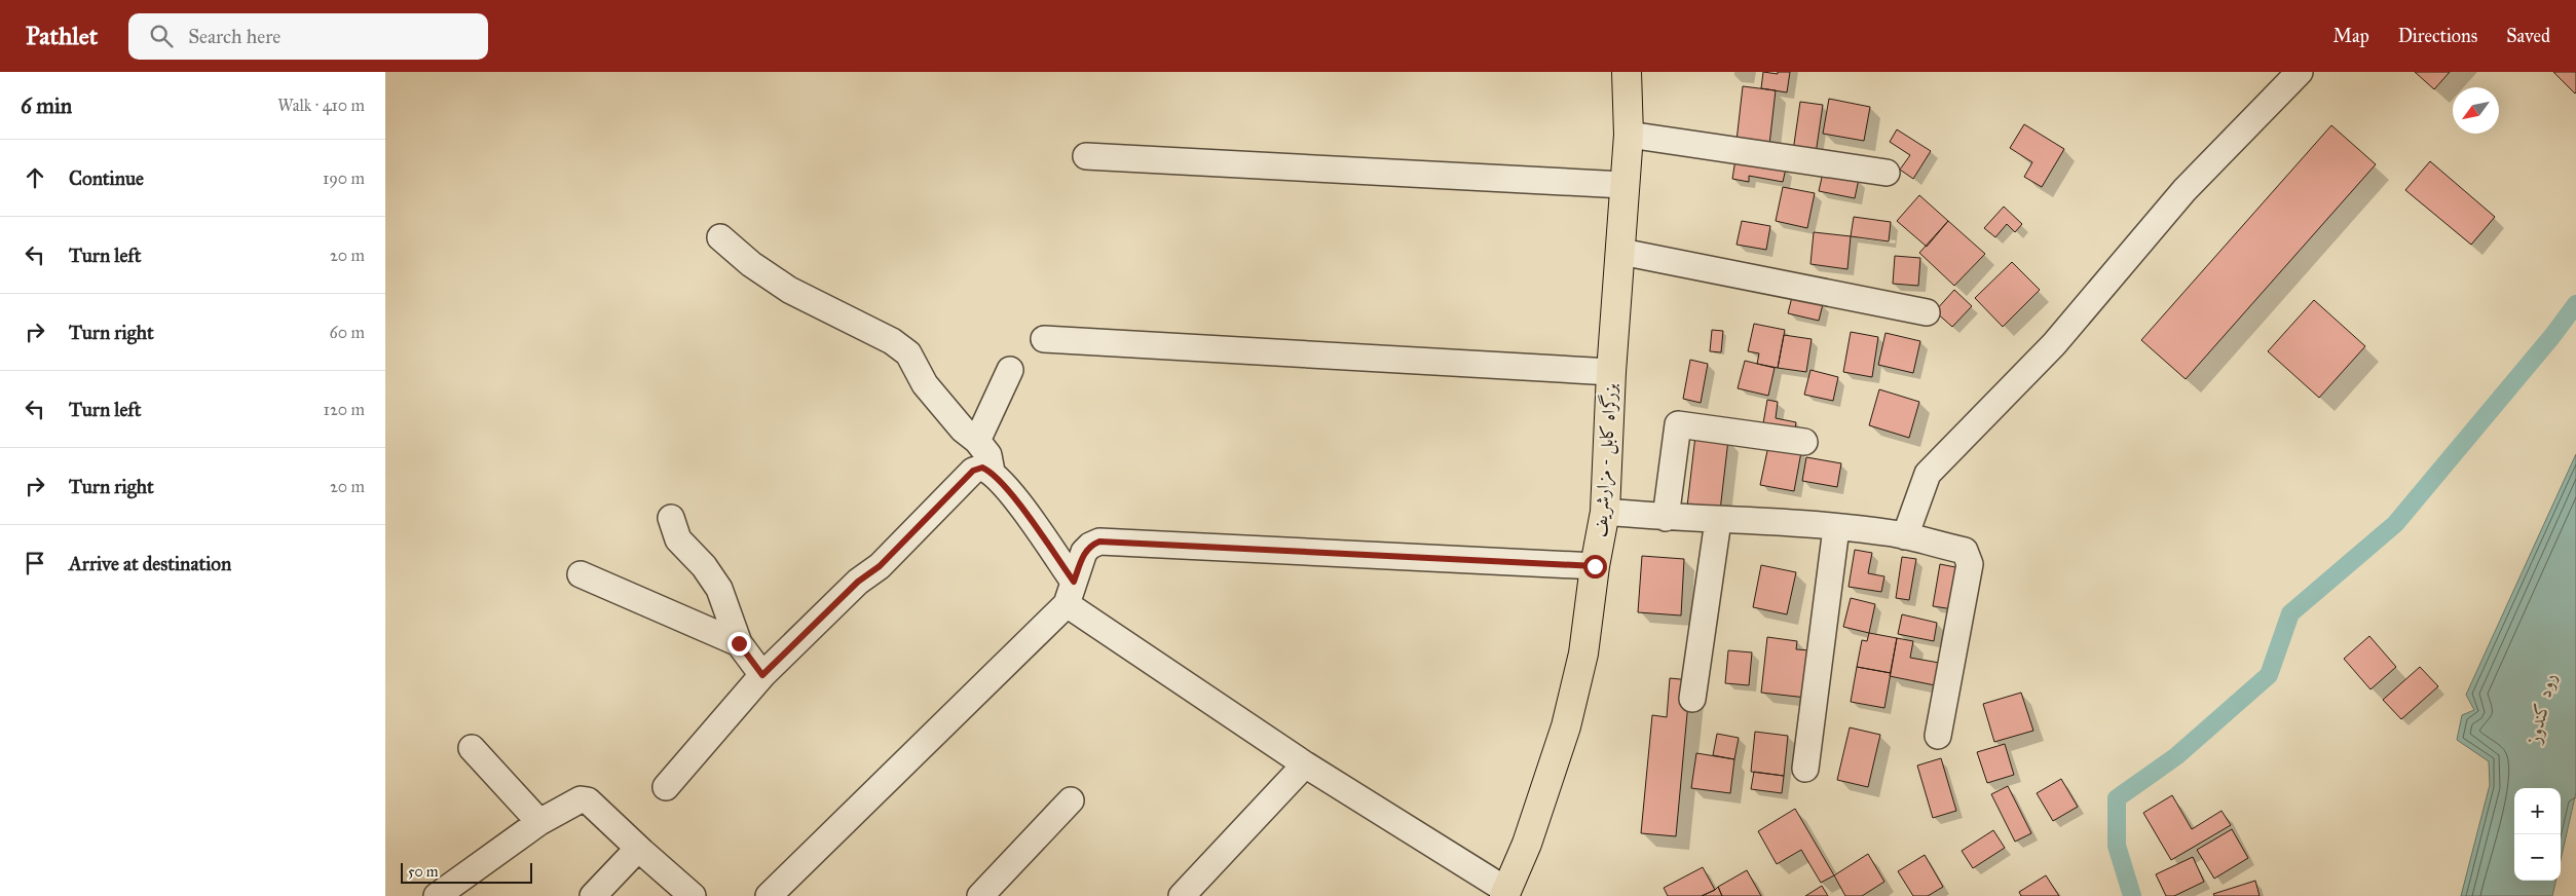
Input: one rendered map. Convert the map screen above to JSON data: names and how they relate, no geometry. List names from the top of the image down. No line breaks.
{"streets":{"highway":["بزرگراه کابل - مزارشریف"]},"water":["رود کندوز"],"scale_bar":"50 m","north":"bottom left","page":{"header":"Pathlet","search":"Search here","nav":["Map","Directions","Saved"],"heading":["6 min","Walk · 410 m"],"list":[["Continue","190 m"],["Turn left","20 m"],["Turn right","60 m"],["Turn left","120 m"],["Turn right","20 m"],"Arrive at destination"],"map_buttons":["+","−"],"scale":"50 m"}}
